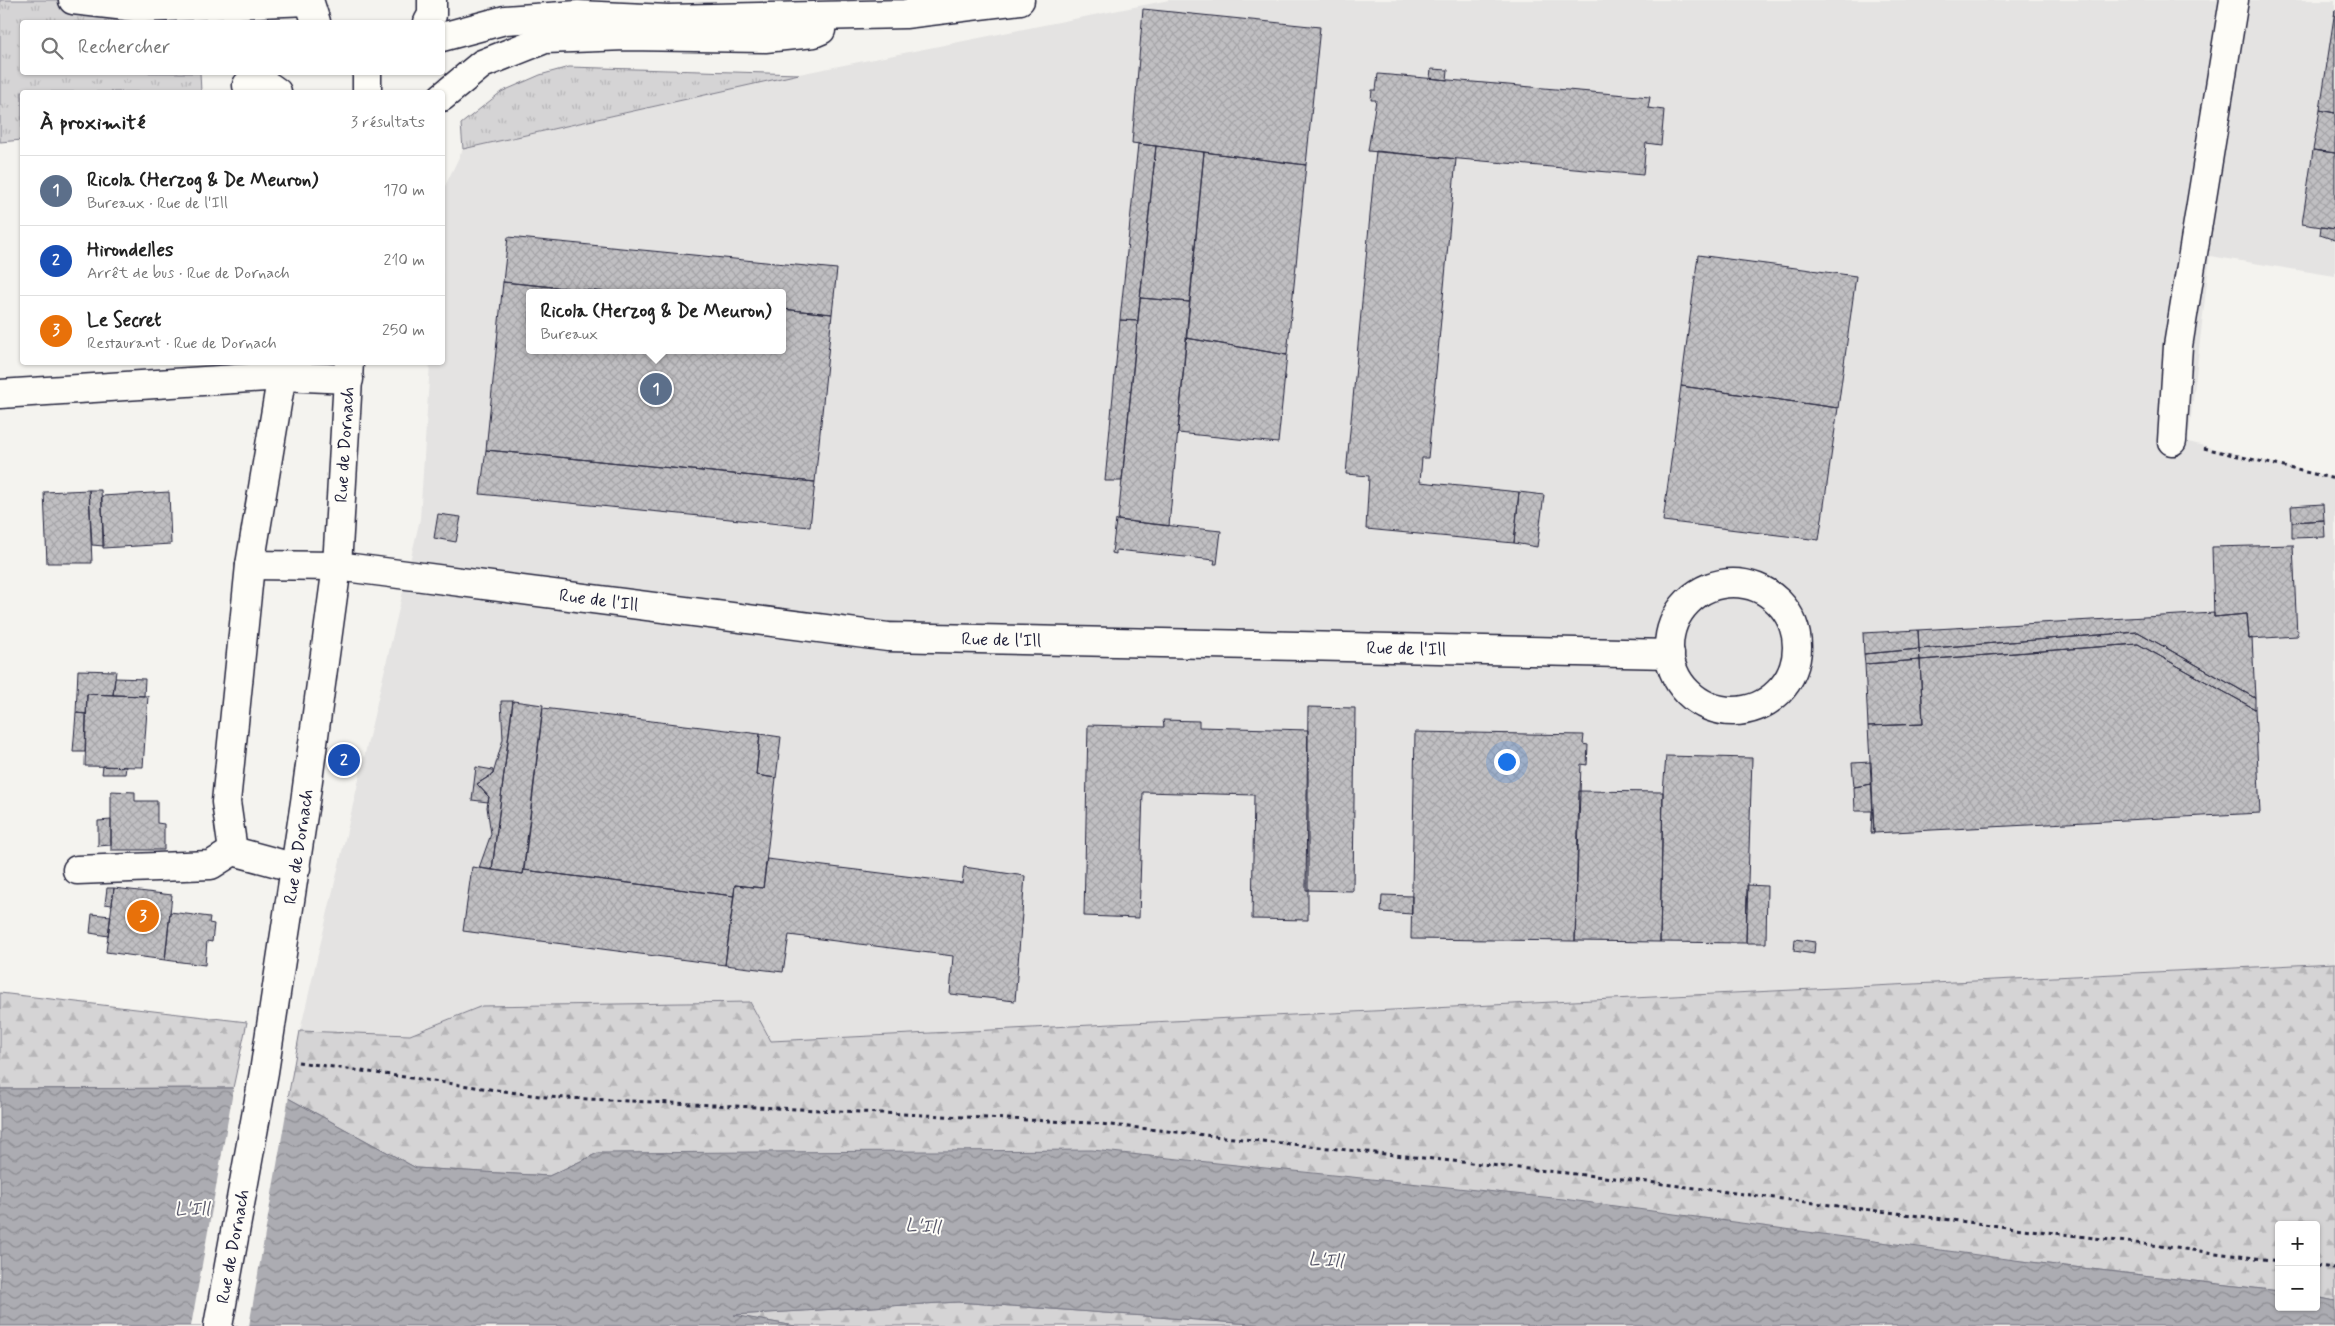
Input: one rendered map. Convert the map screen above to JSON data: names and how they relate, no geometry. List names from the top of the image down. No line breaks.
{"streets":{"street":["Rue de Dornach","Rue de l'Ill"]},"crossings":[["Rue de Dornach","Rue de l'Ill"]],"water":["L'Ill"],"page":{"search":"Rechercher","heading":["À proximité","3 résultats"],"list":[{"mark":"1","name":"Ricola (Herzog & De Meuron)","note":"Bureaux · Rue de l'Ill","value":"170 m"},{"mark":"2","name":"Hirondelles","note":"Arrêt de bus · Rue de Dornach","value":"210 m"},{"mark":"3","name":"Le Secret","note":"Restaurant · Rue de Dornach","value":"250 m"}],"popup":["Ricola (Herzog & De Meuron)","Bureaux"],"pins":["1","2","3"],"map_buttons":["+","−"]}}
